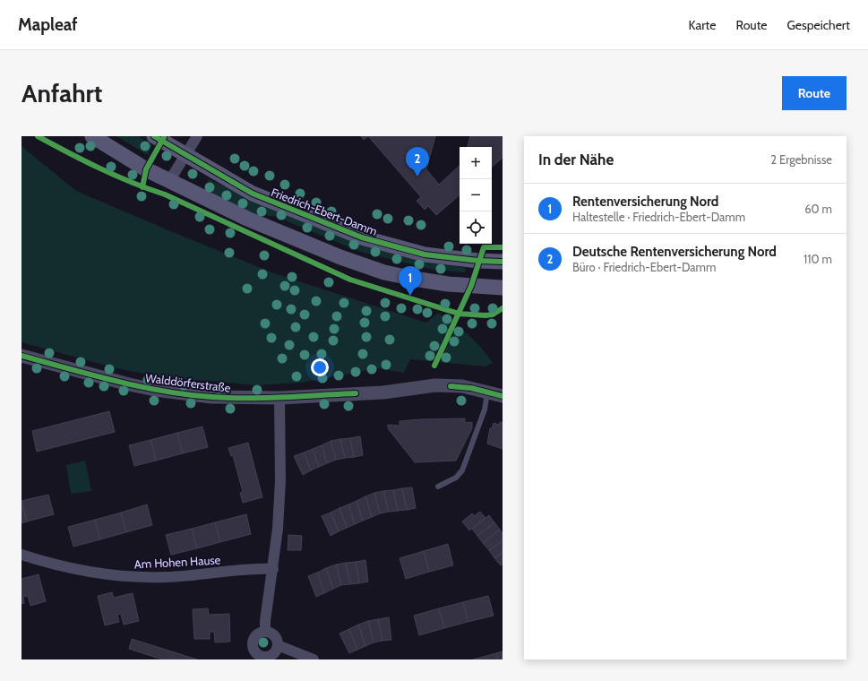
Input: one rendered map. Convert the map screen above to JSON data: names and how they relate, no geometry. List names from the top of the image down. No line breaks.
{"streets":{"main road":["Friedrich-Ebert-Damm"],"street":["Walddörferstraße","Am Hohen Hause"]},"page":{"header":"Mapleaf","nav":["Karte","Route","Gespeichert"],"buttons":"Route","title":"Anfahrt","heading":["In der Nähe","2 Ergebnisse"],"map_buttons":["+","−"],"pins":["2","1"],"list":[{"mark":"1","name":"Rentenversicherung Nord","note":"Haltestelle · Friedrich-Ebert-Damm","value":"60 m"},{"mark":"2","name":"Deutsche Rentenversicherung Nord","note":"Büro · Friedrich-Ebert-Damm","value":"110 m"}]}}
